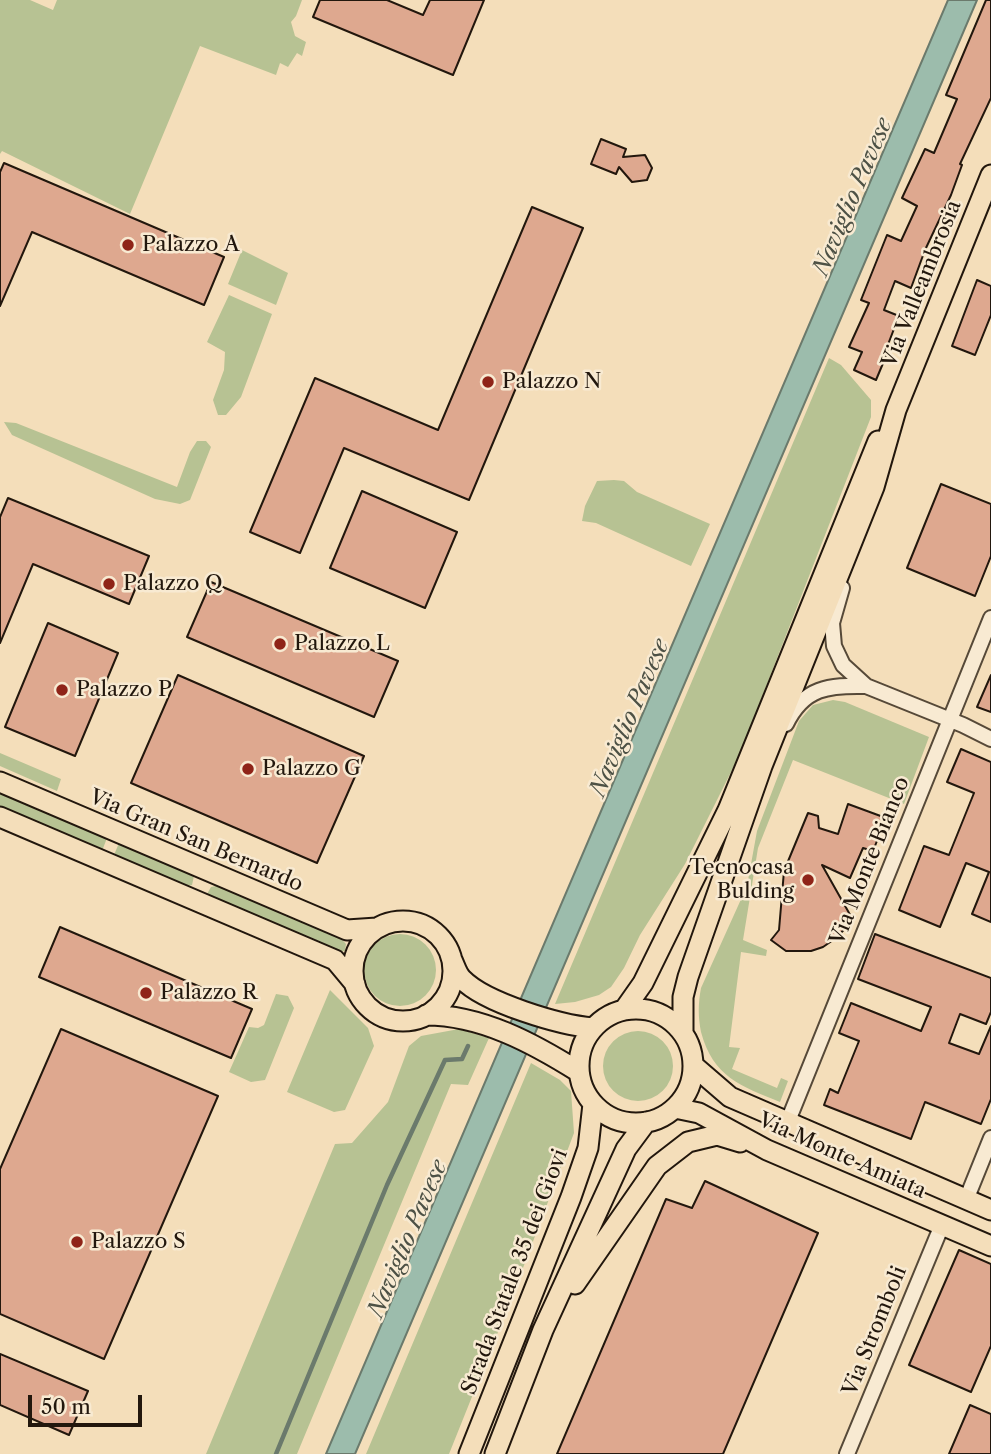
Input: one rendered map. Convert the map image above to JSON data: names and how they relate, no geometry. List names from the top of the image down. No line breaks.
{"streets":{"main road":["Via Valleambrosia","Via Gran San Bernardo","Via Monte Amiata","Strada Statale 35 dei Giovi"],"street":["Via Monte Bianco","Via Stromboli"]},"crossings":[["Via Monte Bianco","Via Monte Amiata"],["Via Monte Amiata","Strada Statale 35 dei Giovi"],["Via Monte Amiata","Via Stromboli"]],"water":["Naviglio Pavese"],"places":["Palazzo A","Palazzo N","Palazzo Q","Palazzo L","Palazzo P","Palazzo G","Tecnocasa Bulding","Palazzo R","Palazzo S"],"scale_bar":"50 m"}
